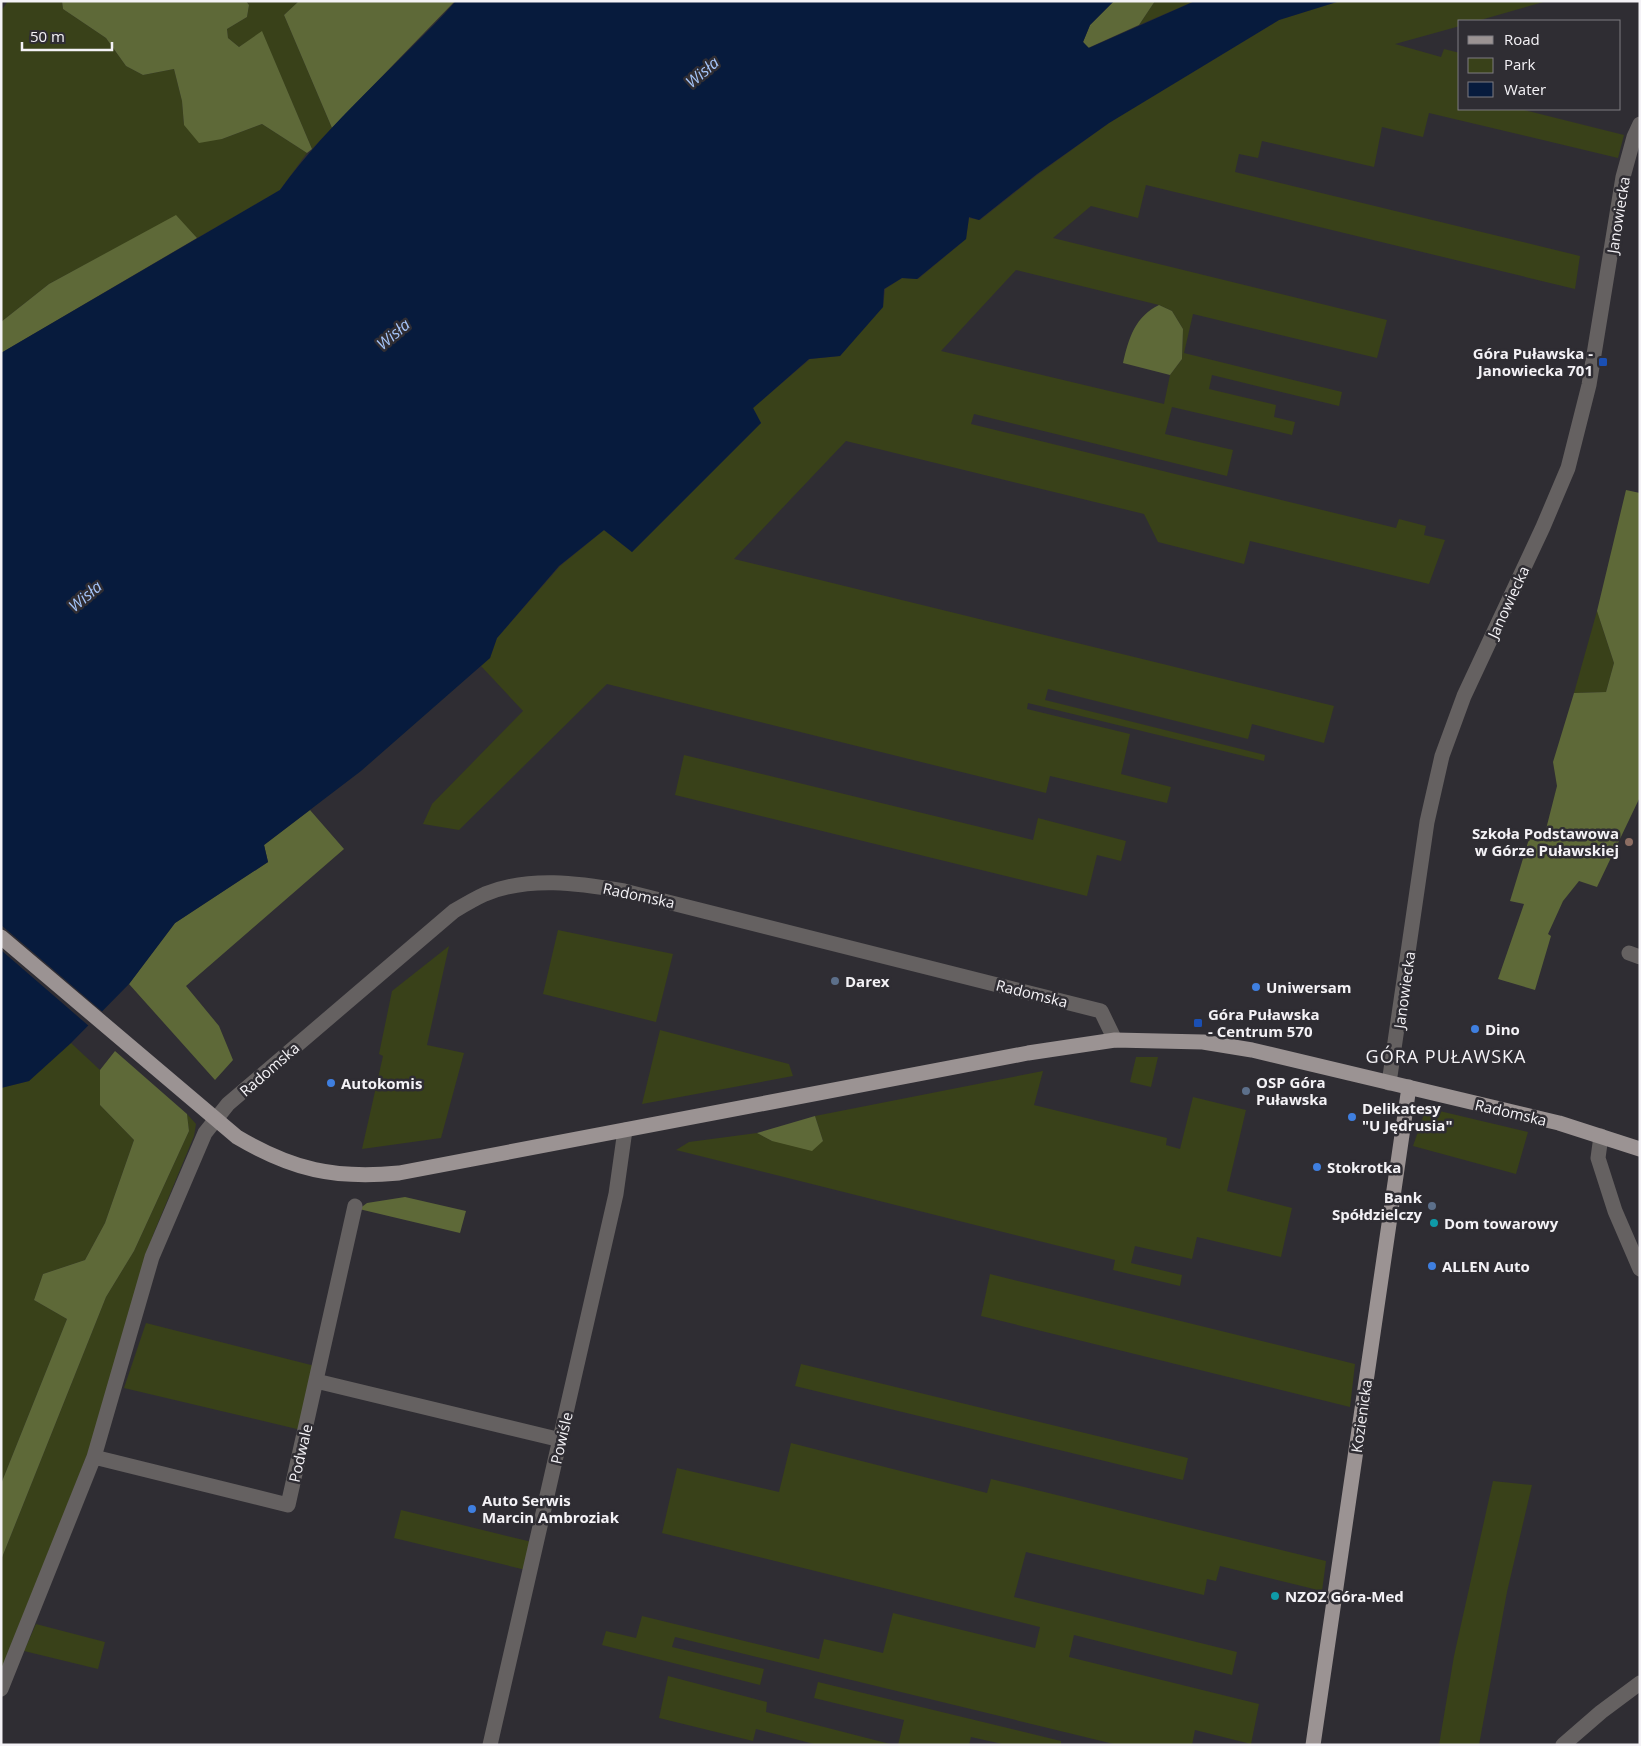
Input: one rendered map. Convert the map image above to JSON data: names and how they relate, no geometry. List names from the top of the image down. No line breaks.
{"streets":{"main road":["Radomska","Kozienicka"],"street":["Janowiecka","Powiśle","Podwale"]},"crossings":[["Janowiecka","Radomska"],["Radomska","Kozienicka"],["Radomska","Powiśle"]],"districts":["GÓRA PUŁAWSKA"],"water":["Wisła"],"places":{"transit":["Góra Puławska - Janowiecka 701","Góra Puławska - Centrum 570"],"other":["Szkoła Podstawowa w Górze Puławskiej","Darex","Uniwersam","Dino","Autokomis","OSP Góra Puławska","Delikatesy \"U Jędrusia\"","Stokrotka","Bank Spółdzielczy","Dom towarowy","ALLEN Auto","Auto Serwis Marcin Ambroziak","NZOZ Góra-Med"]},"legend":["Road","Park","Water"],"scale_bar":"50 m"}
